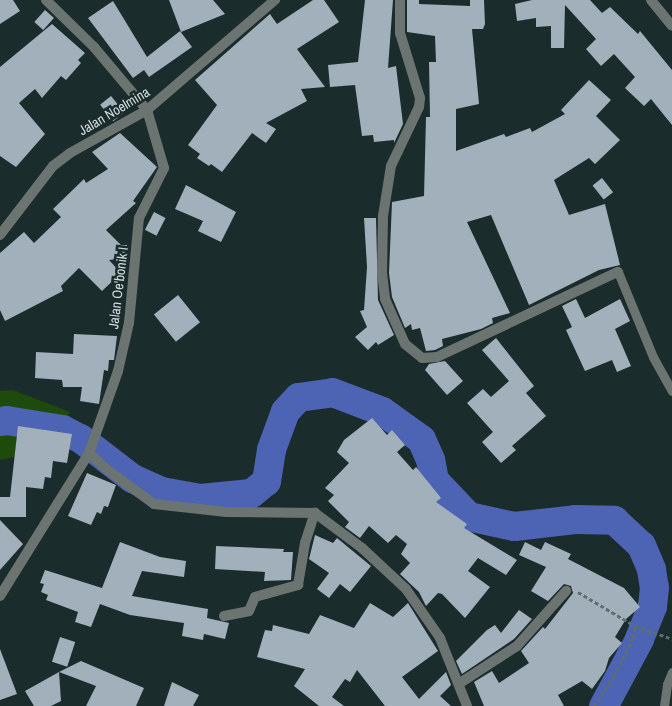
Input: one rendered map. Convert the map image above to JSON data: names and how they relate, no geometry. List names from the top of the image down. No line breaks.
{"streets":{"street":["Jalan Noelmina","Jalan Oe'bonik I"]},"crossings":[["Jalan Noelmina","Jalan Oe'bonik I"]]}
